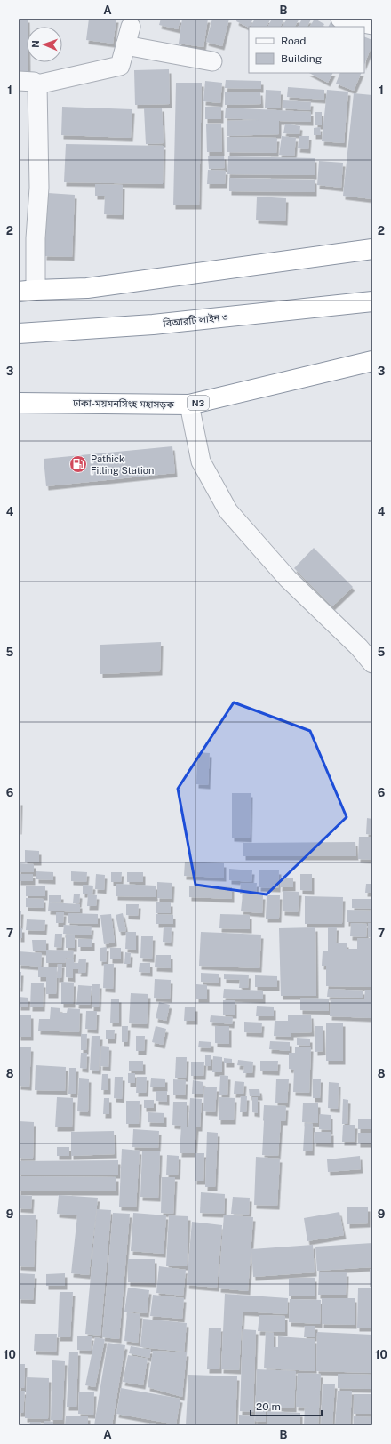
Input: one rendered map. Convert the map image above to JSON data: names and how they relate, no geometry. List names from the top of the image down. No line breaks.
{"streets":{"highway":["বিআরটি লাইন ৩","N3","ঢাকা-ময়মনসিংহ মহাসড়ক"]},"places":{"fuel station":["Pathick Filling Station"]},"legend":["Road","Building"],"scale_bar":"20 m","north":"left","grid":{"columns":["A","B"],"rows":["1","2","3","4","5","6","7","8","9","10"]}}
